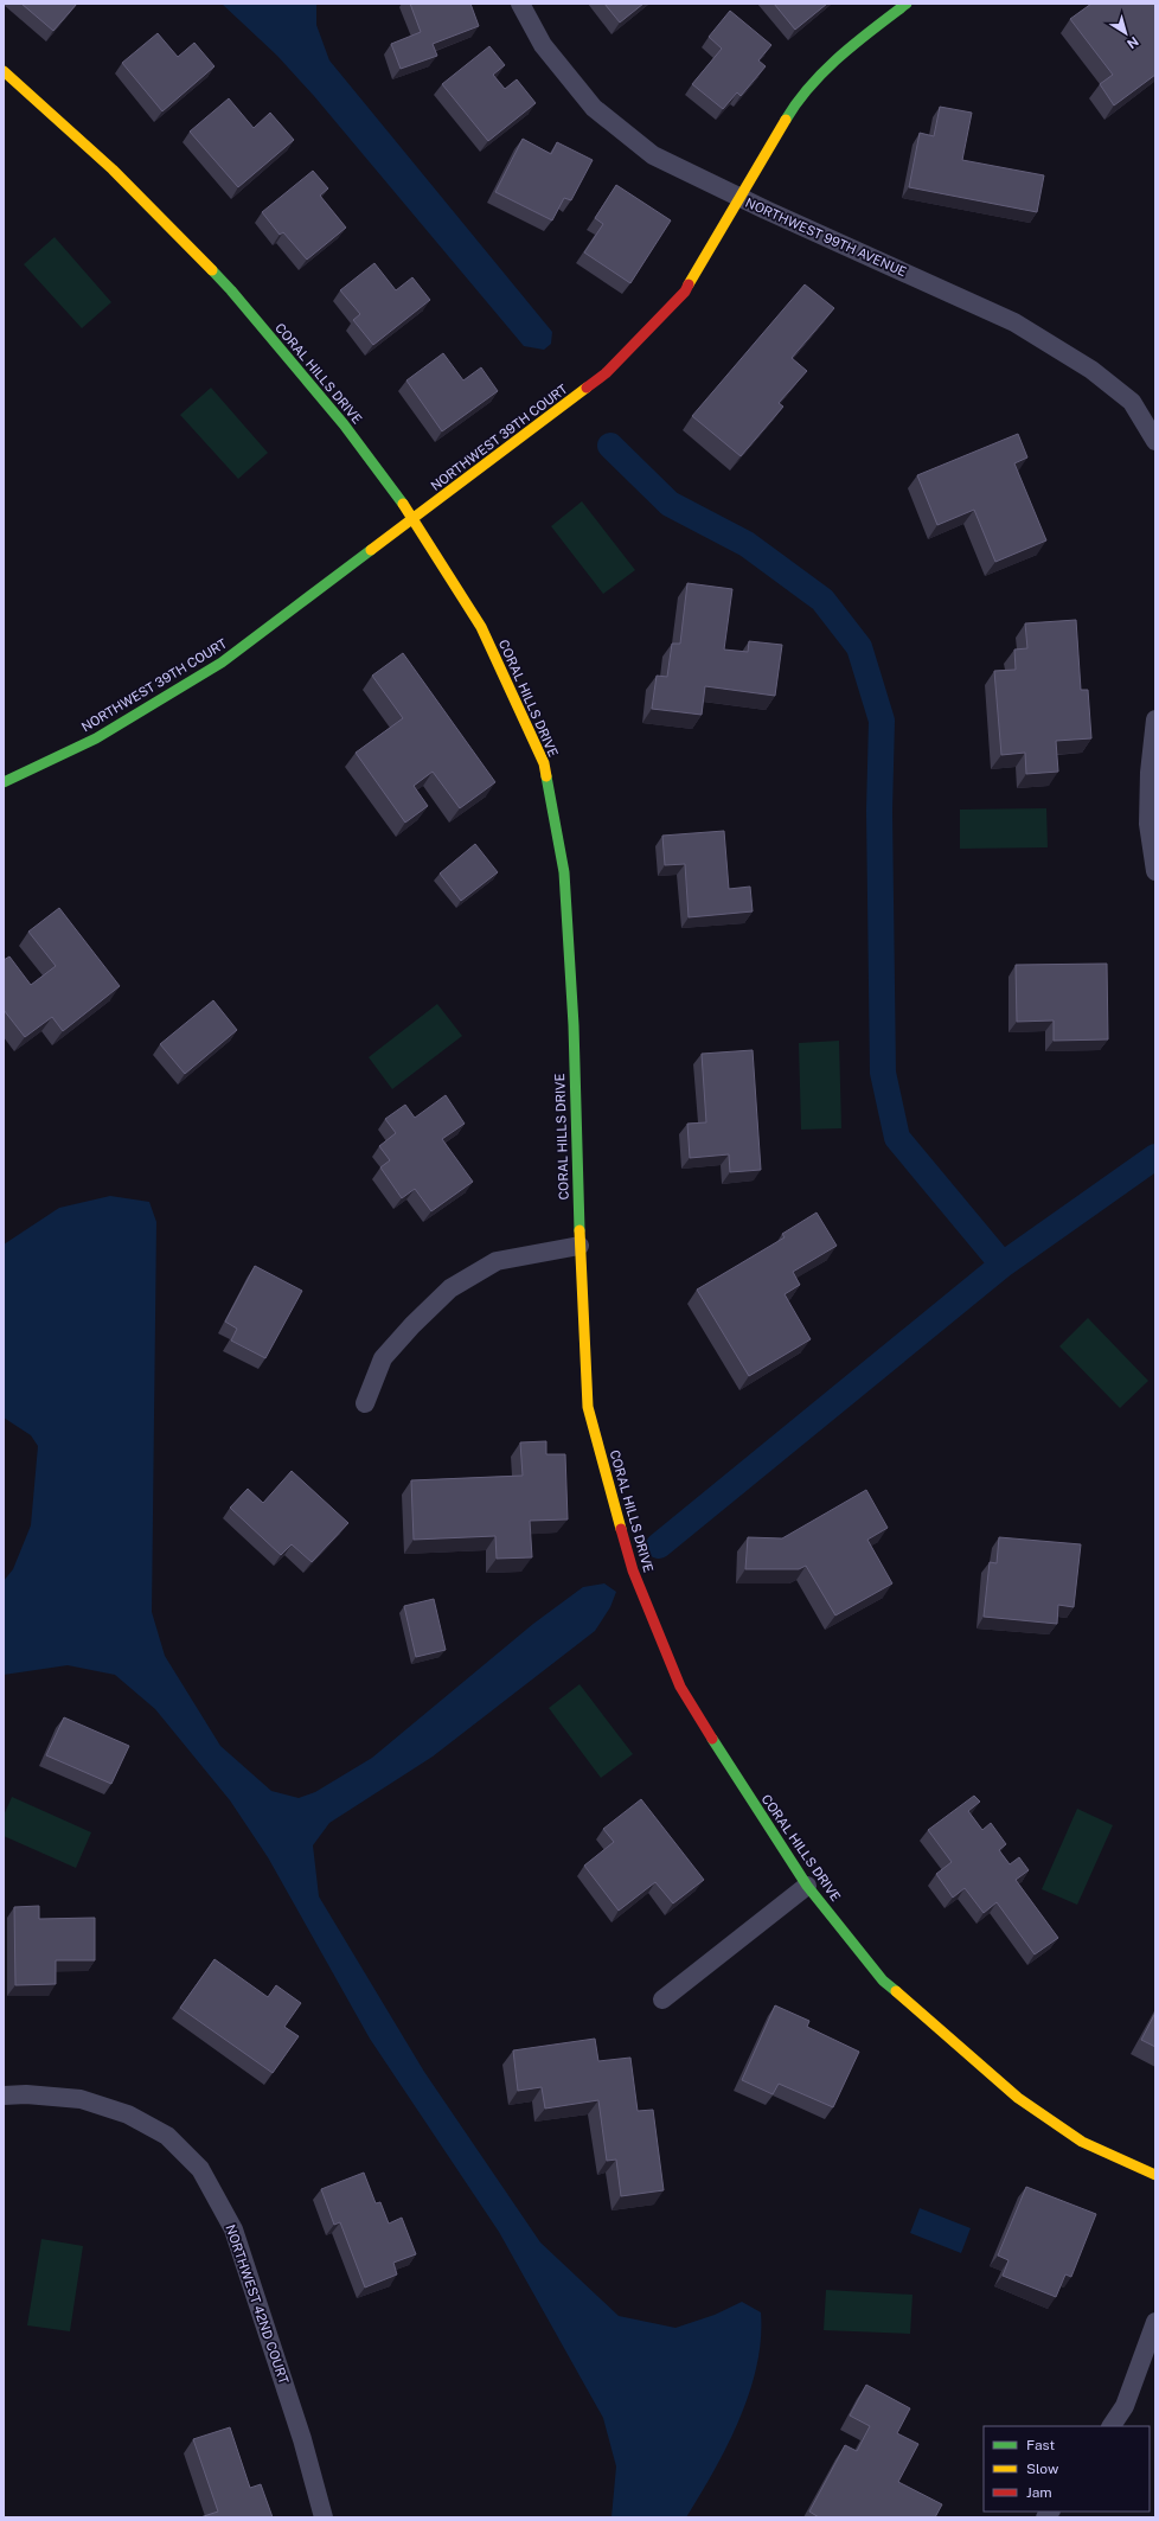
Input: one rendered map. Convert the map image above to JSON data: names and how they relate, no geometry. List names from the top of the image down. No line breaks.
{"streets":{"street":["NORTHWEST 99TH AVENUE","CORAL HILLS DRIVE","NORTHWEST 39TH COURT","NORTHWEST 42ND COURT"]},"crossings":[["NORTHWEST 99TH AVENUE","NORTHWEST 39TH COURT"],["CORAL HILLS DRIVE","NORTHWEST 39TH COURT"]],"legend":["Fast","Slow","Jam"],"north":"bottom right"}
